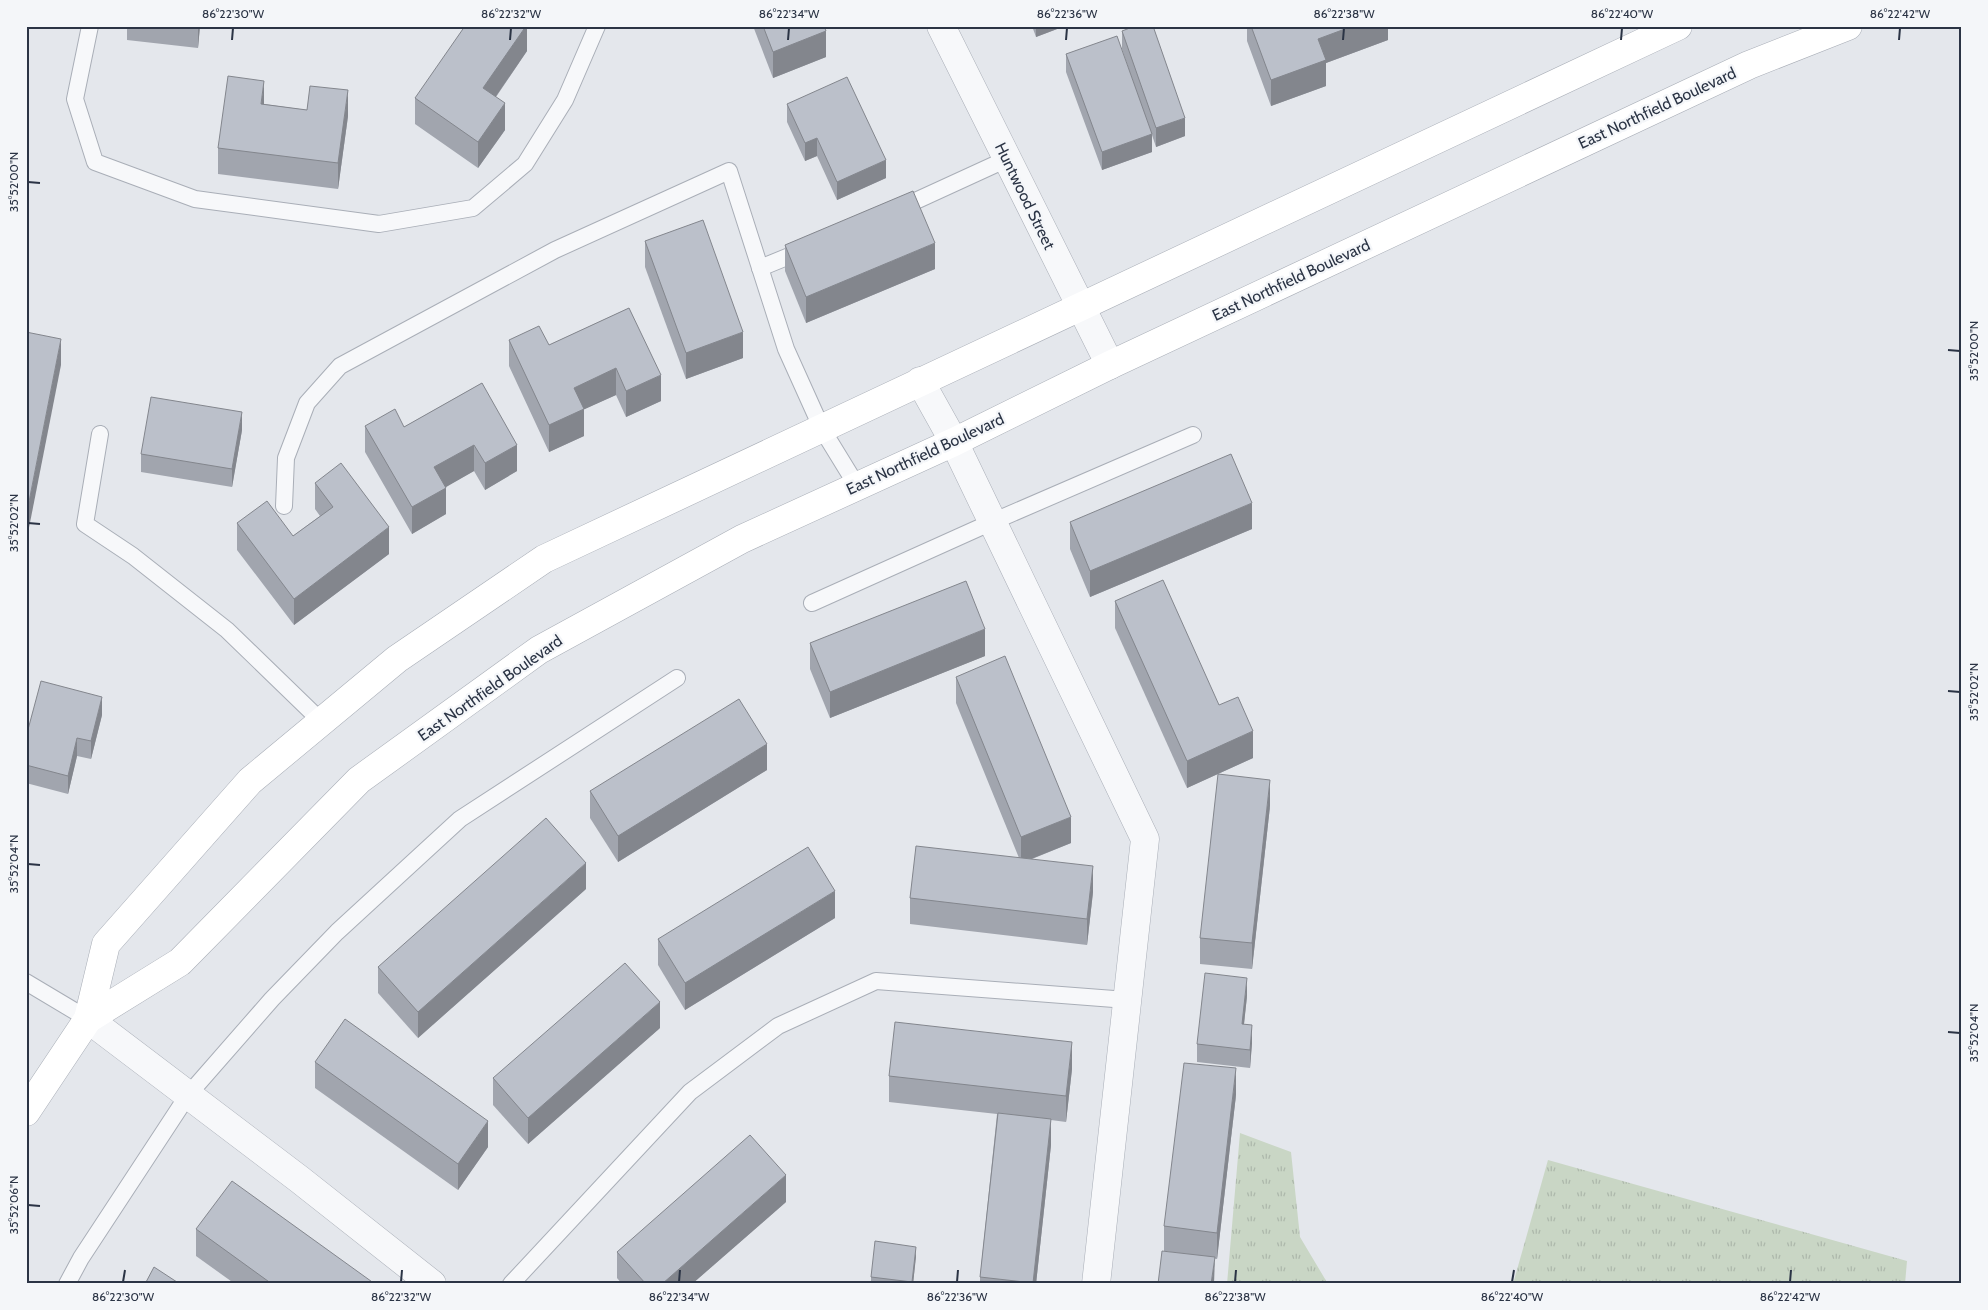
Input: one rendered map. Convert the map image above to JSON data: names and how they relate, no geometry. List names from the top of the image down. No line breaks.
{"streets":{"main road":["East Northfield Boulevard"],"street":["Huntwood Street"]},"crossings":[["East Northfield Boulevard","Huntwood Street"]],"coordinates":["86°22'30\"W","86°22'32\"W","86°22'34\"W","86°22'36\"W","86°22'38\"W","86°22'40\"W","86°22'42\"W","35°52'00\"N","35°52'02\"N","35°52'04\"N","35°52'06\"N"]}
